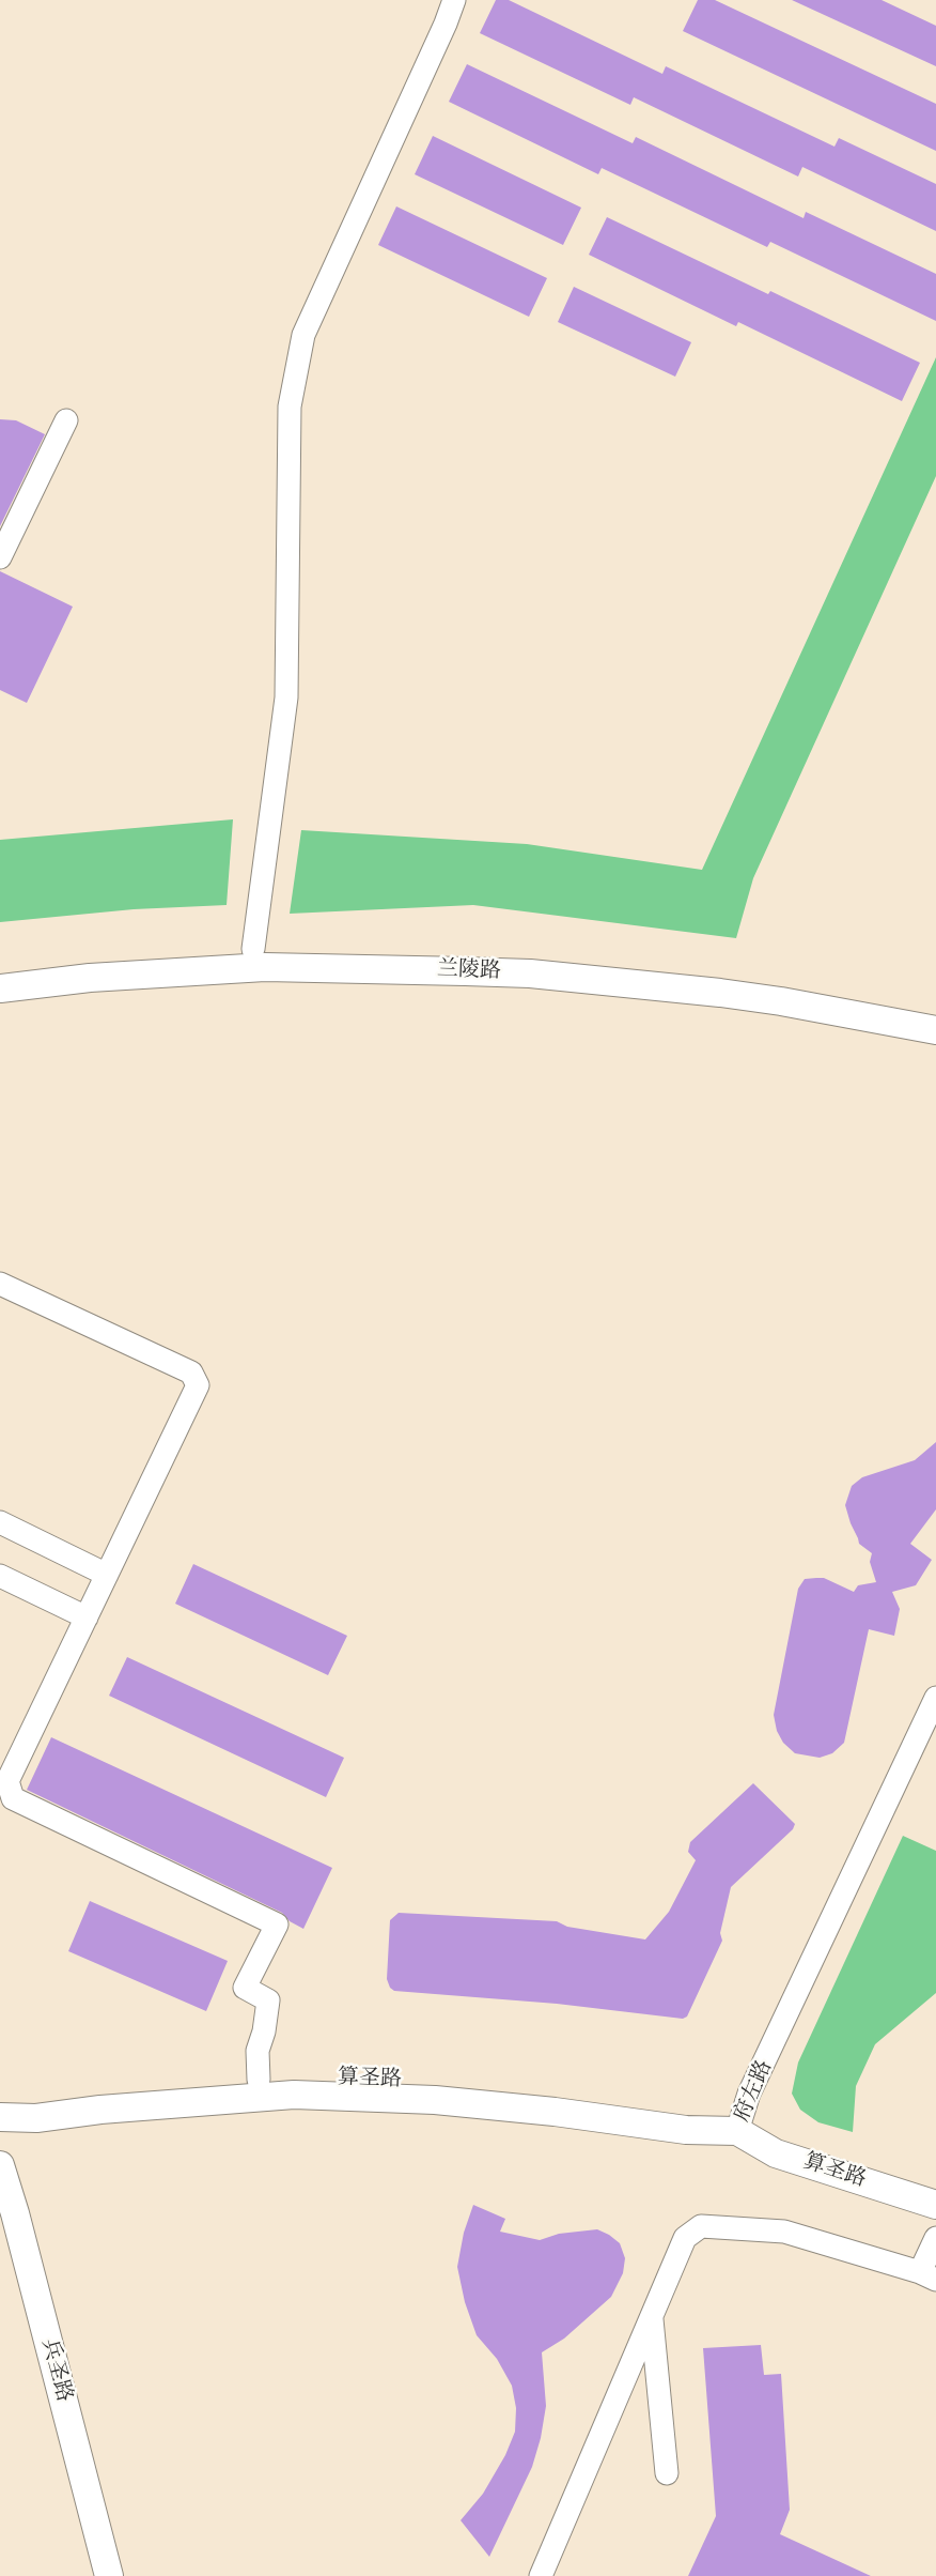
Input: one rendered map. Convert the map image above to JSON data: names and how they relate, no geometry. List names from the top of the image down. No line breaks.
{"streets":{"main road":["兰陵路","算圣路","兵圣路"],"street":["府左路"]},"crossings":[["算圣路","府左路"]]}
